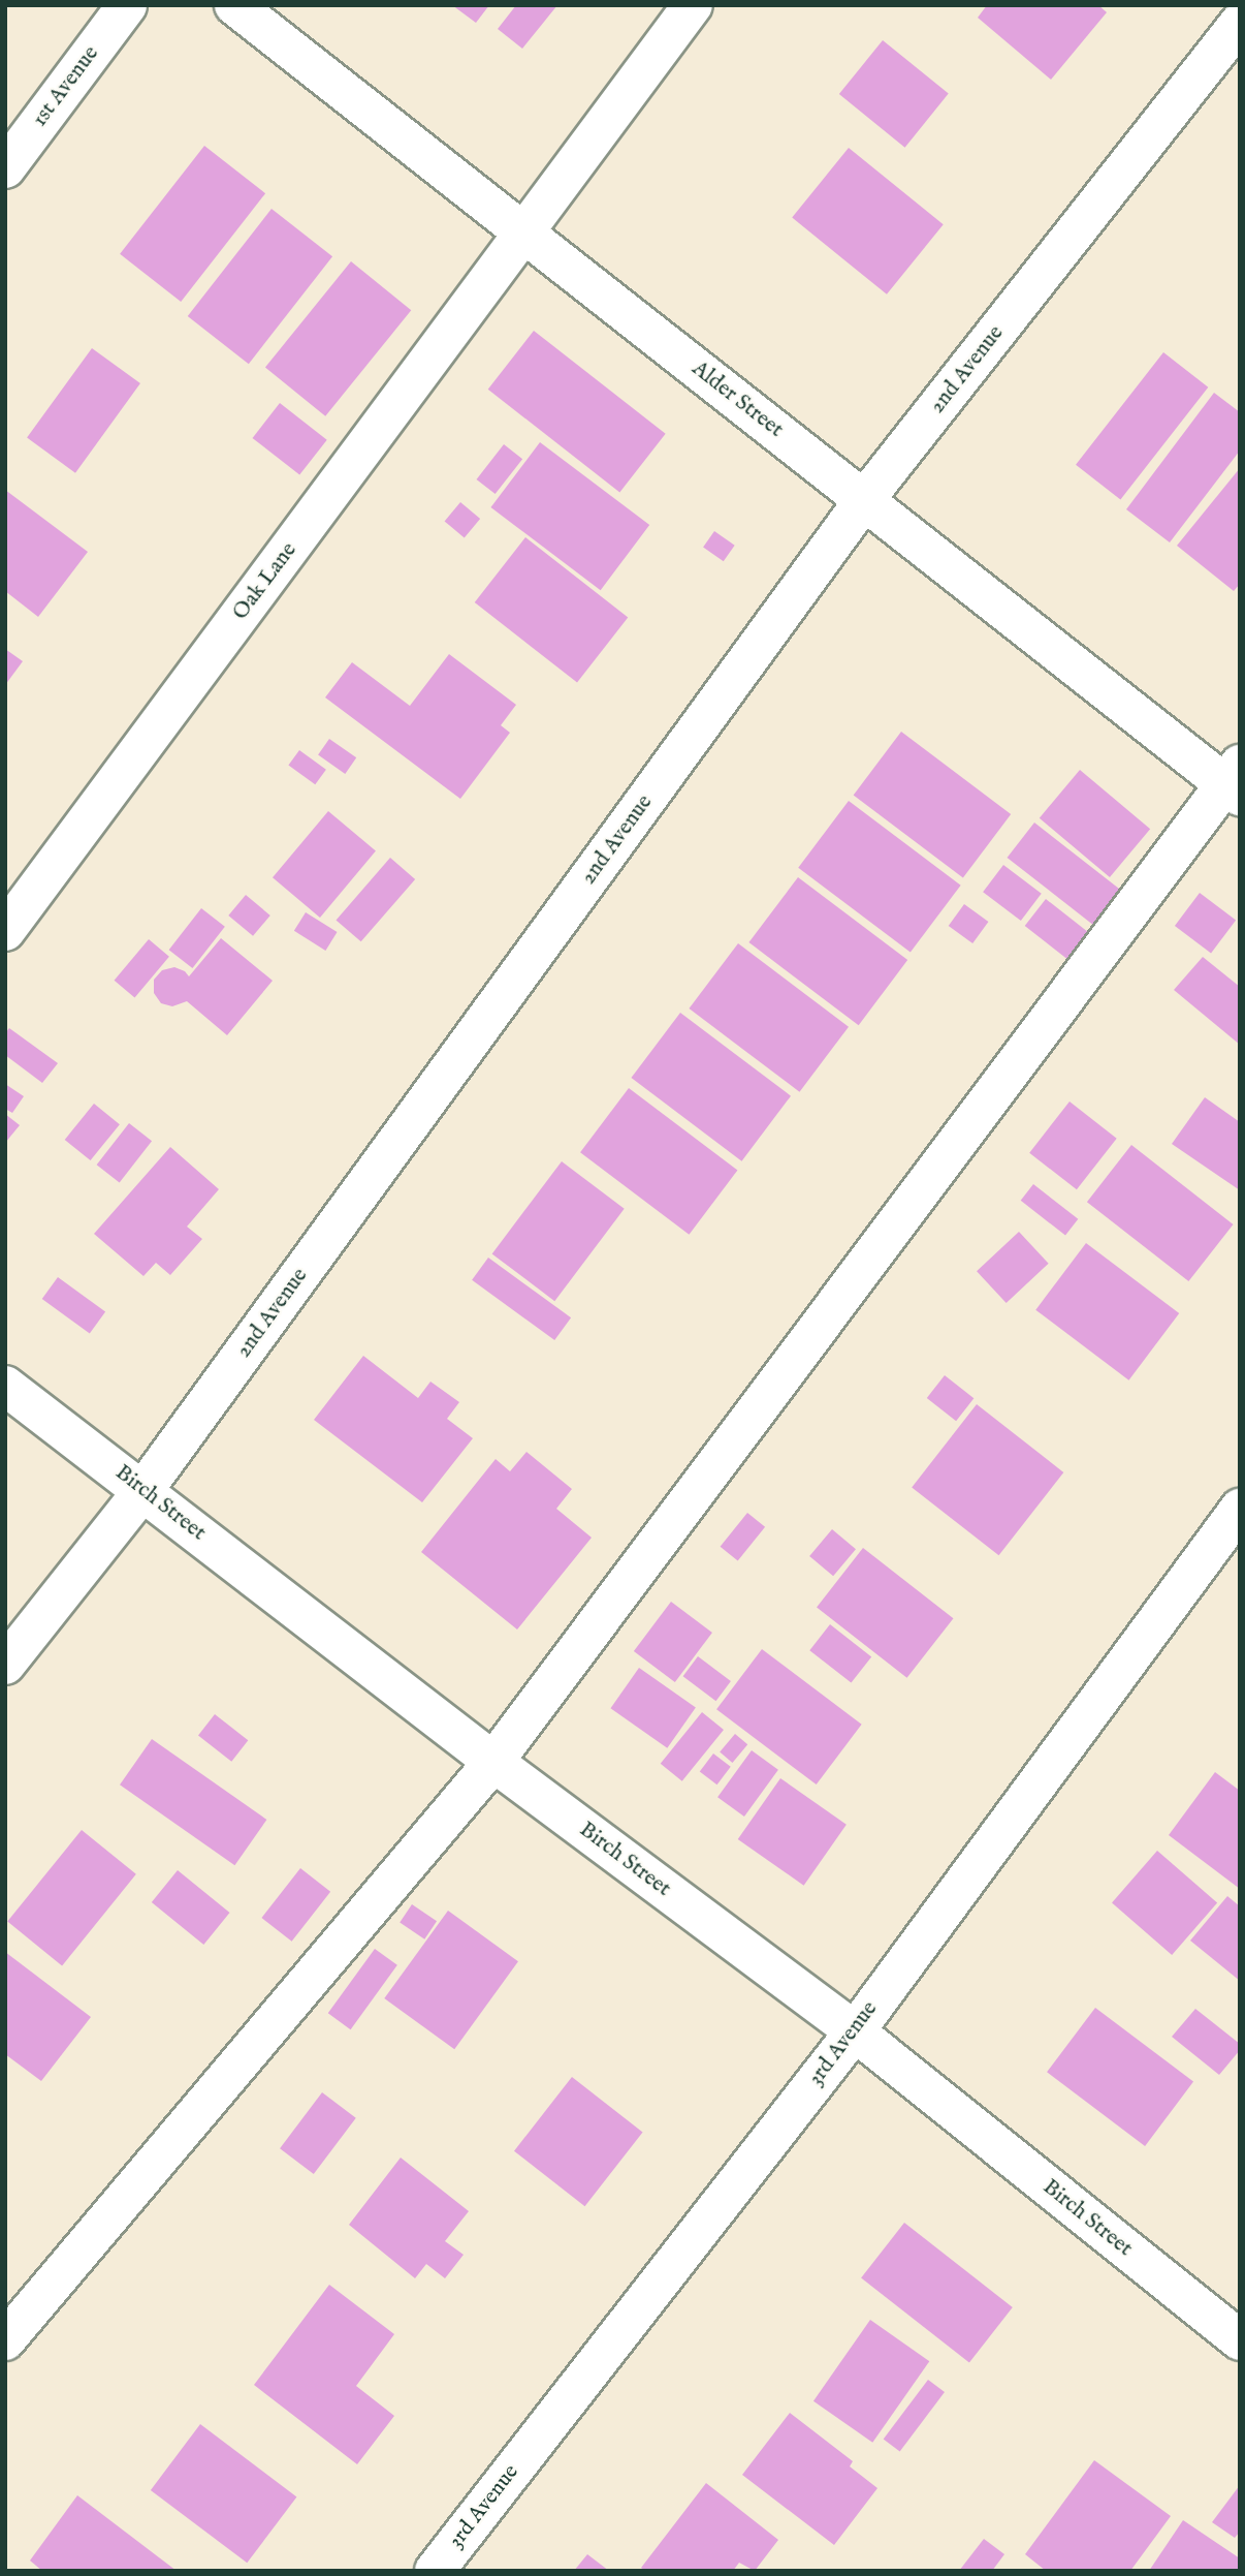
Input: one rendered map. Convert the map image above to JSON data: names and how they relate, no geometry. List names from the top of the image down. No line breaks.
{"streets":{"street":["1st Avenue","2nd Avenue","Alder Street","Oak Lane","Birch Street","3rd Avenue"]},"crossings":[["2nd Avenue","Alder Street"],["2nd Avenue","Birch Street"],["Alder Street","Oak Lane"],["Birch Street","3rd Avenue"]]}
